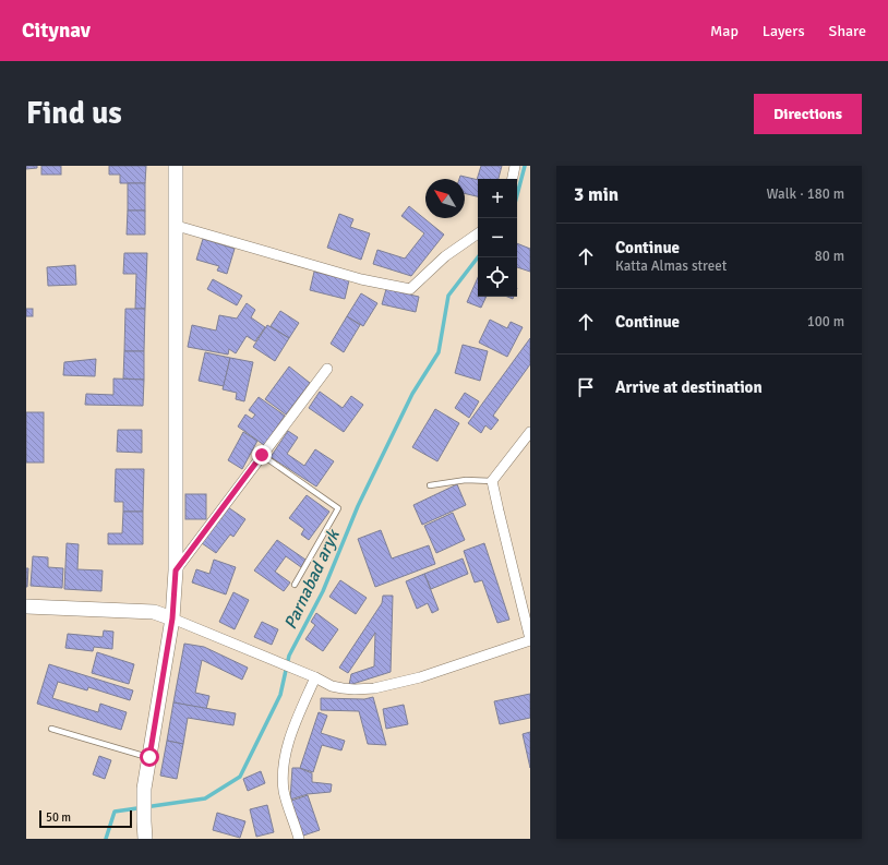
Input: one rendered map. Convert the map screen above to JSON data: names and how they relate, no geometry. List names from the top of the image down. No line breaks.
{"water":["Parnabad aryk"],"scale_bar":"50 m","north":"top left","page":{"header":"Citynav","nav":["Map","Layers","Share"],"buttons":"Directions","title":"Find us","heading":["3 min","Walk · 180 m"],"map_buttons":["+","−"],"list":[["Continue","Katta Almas street","80 m"],["Continue","100 m"],"Arrive at destination"],"scale":"50 m"}}
